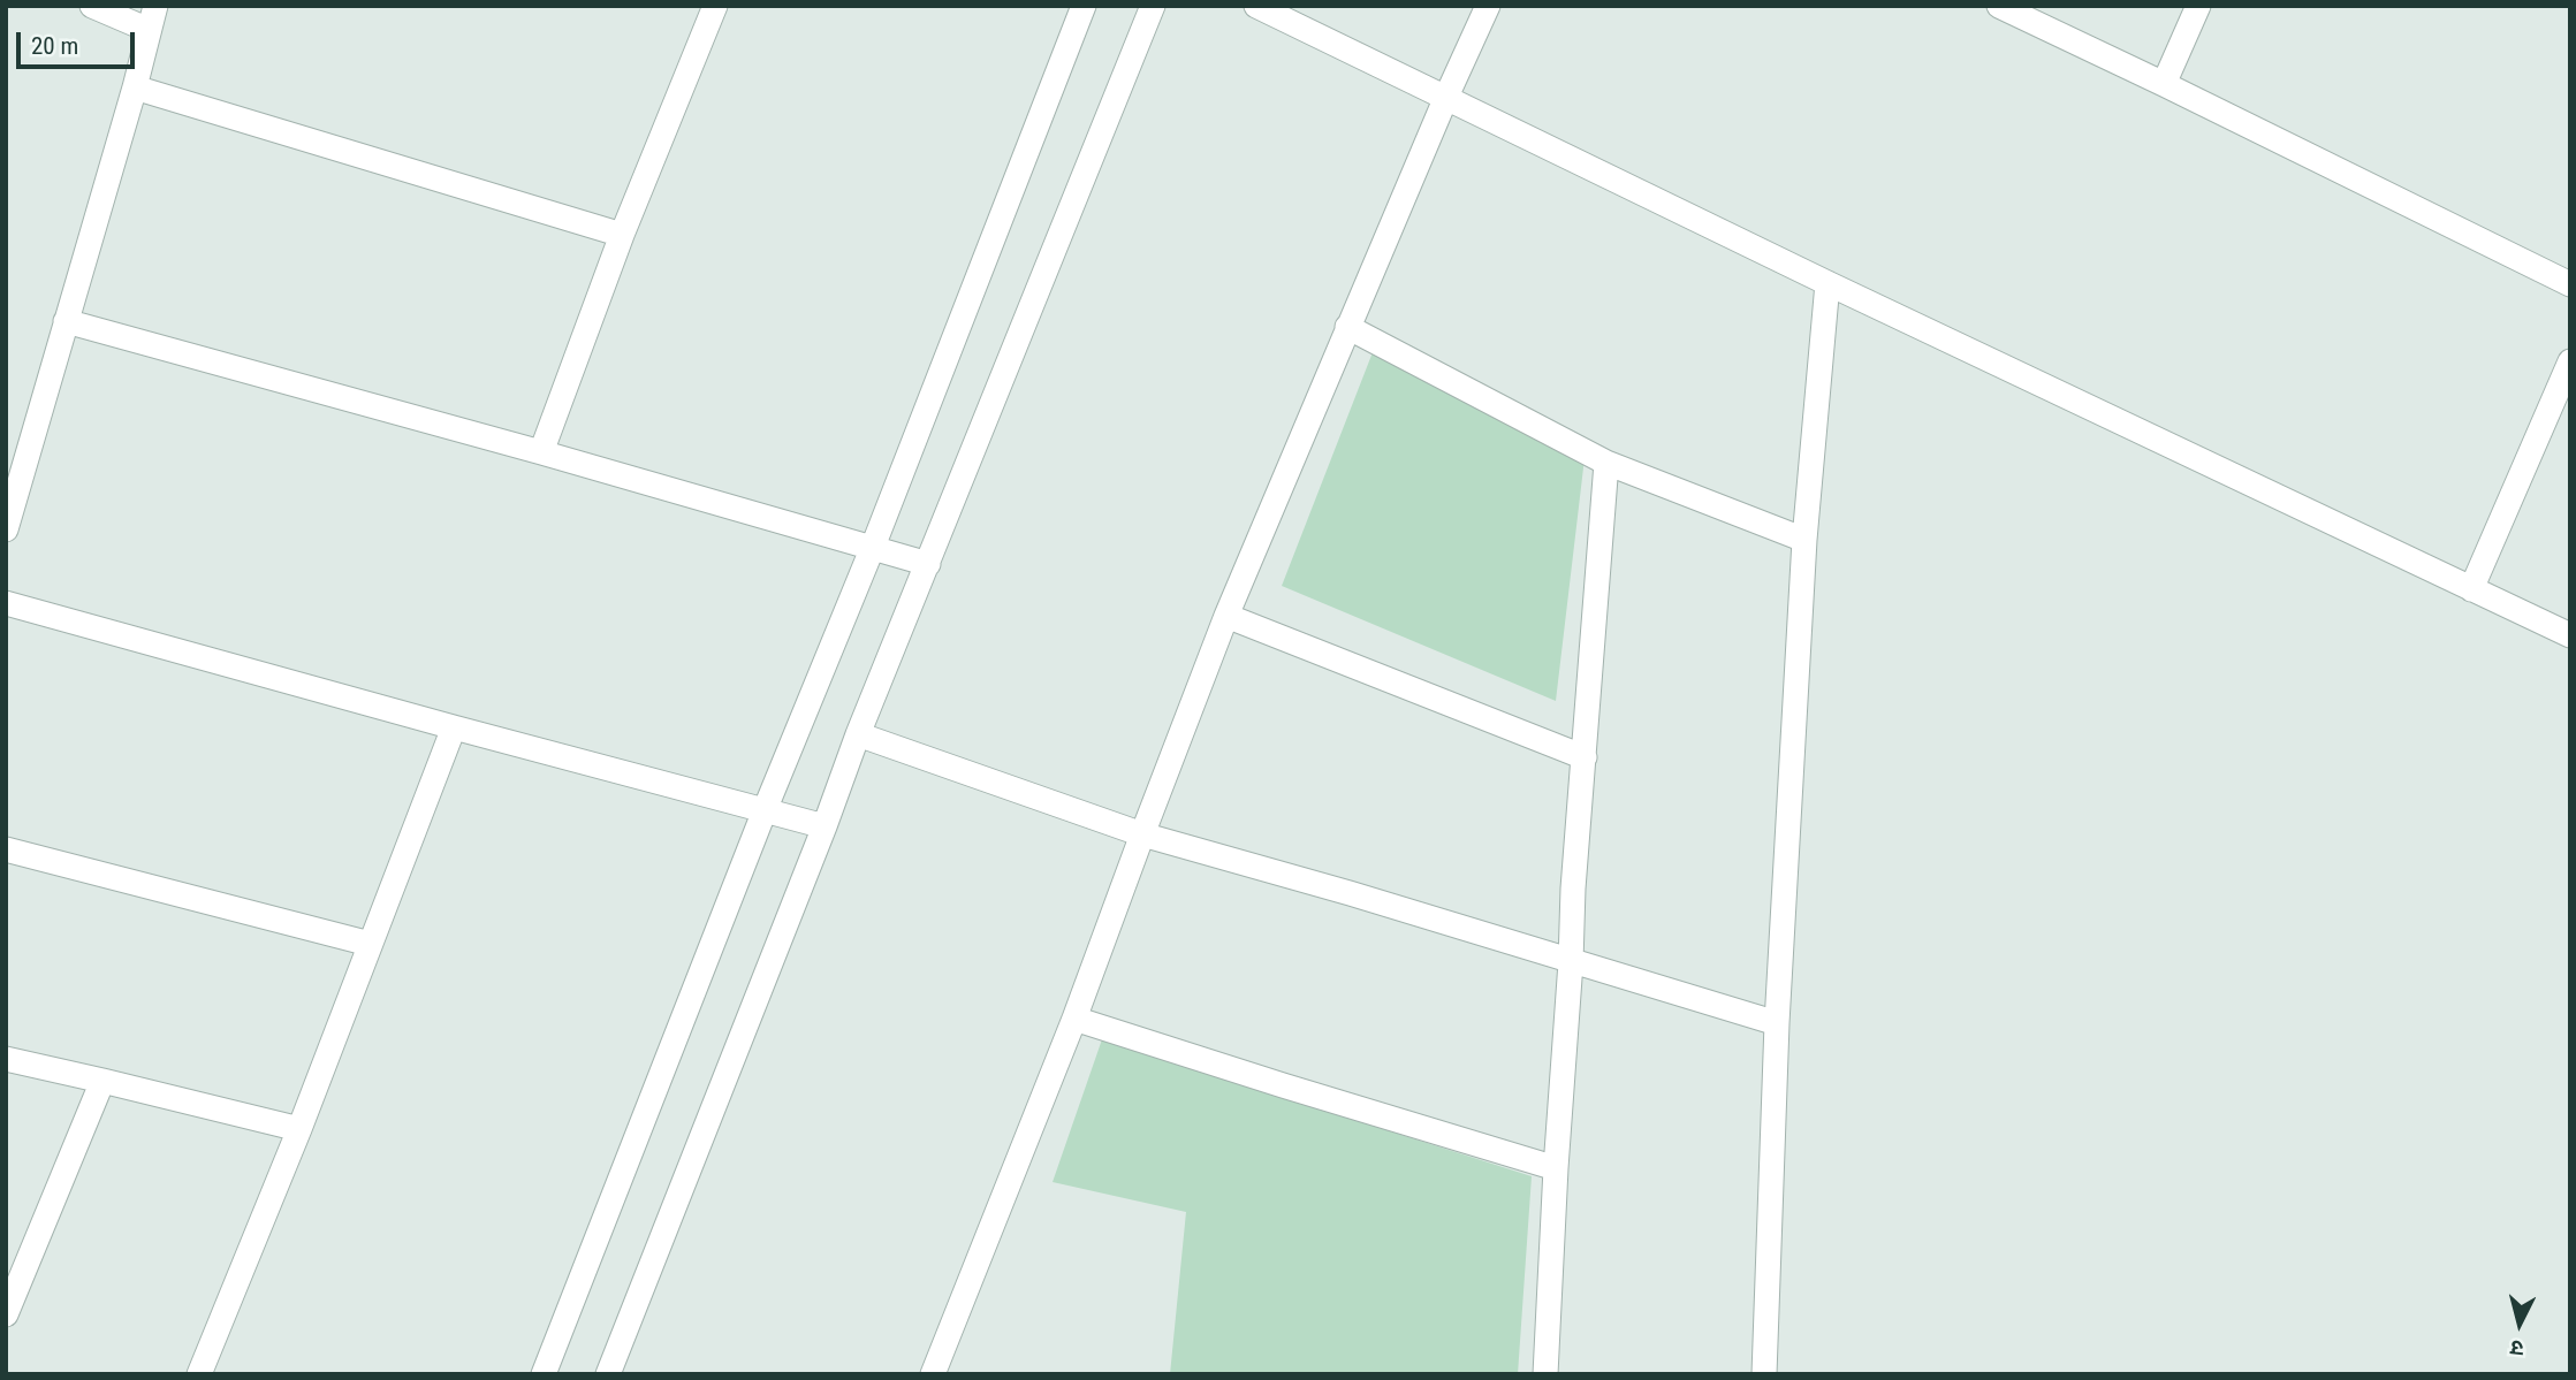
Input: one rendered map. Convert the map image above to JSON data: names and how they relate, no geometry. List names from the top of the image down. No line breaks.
{"scale_bar":"20 m","north":"bottom"}
